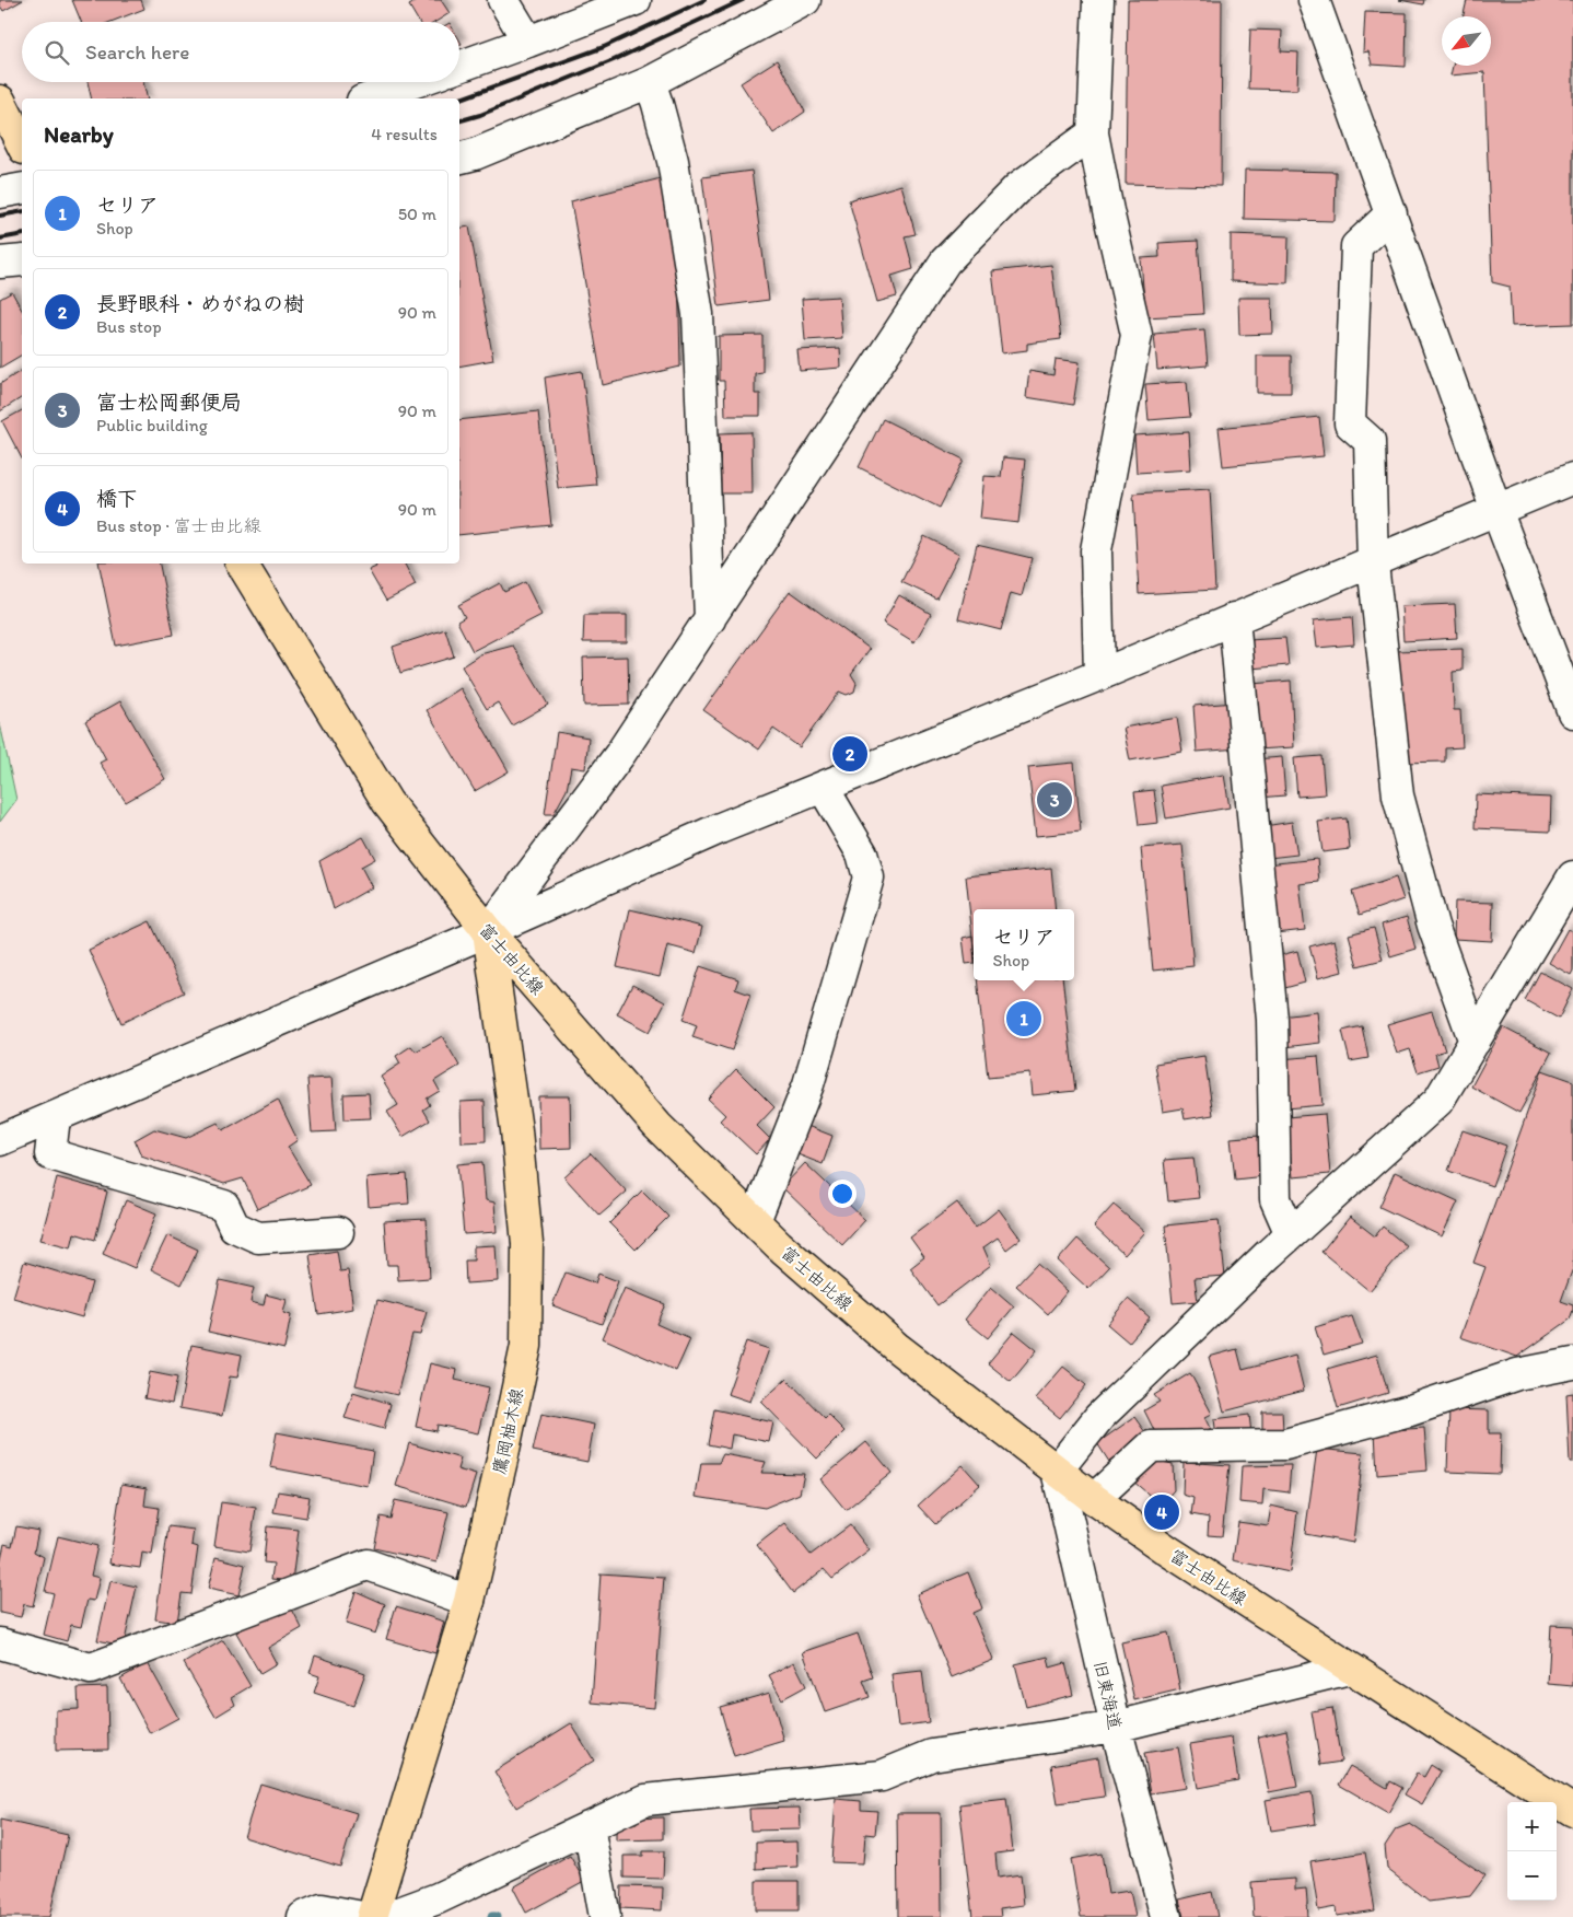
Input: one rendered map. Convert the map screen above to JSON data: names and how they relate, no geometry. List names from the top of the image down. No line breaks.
{"streets":{"main road":["富士由比線","鷹岡柚木線"],"street":["旧東海道"]},"crossings":[["富士由比線","鷹岡柚木線"],["富士由比線","旧東海道"]],"north":"bottom left","page":{"search":"Search here","heading":["Nearby","4 results"],"list":[{"mark":"1","name":"セリア","note":"Shop","value":"50 m"},{"mark":"2","name":"長野眼科・めがねの樹","note":"Bus stop","value":"90 m"},{"mark":"3","name":"富士松岡郵便局","note":"Public building","value":"90 m"},{"mark":"4","name":"橋下","note":"Bus stop · 富士由比線","value":"90 m"}],"pins":["2","3","1","4"],"popup":["セリア","Shop"],"map_buttons":["+","−"]}}
